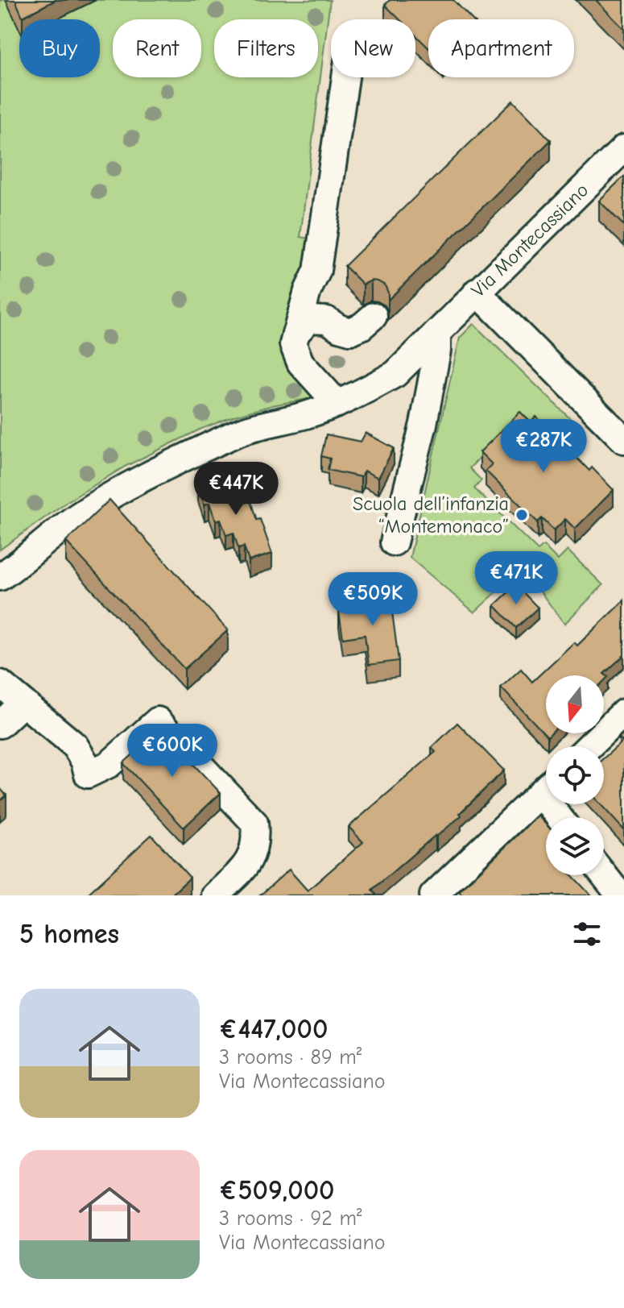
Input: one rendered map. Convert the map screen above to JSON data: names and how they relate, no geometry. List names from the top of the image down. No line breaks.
{"streets":{"street":["Via Montecassiano"]},"places":["Scuola dell’infanzia “Montemonaco”"],"north":"bottom","page":{"chip":["Buy","Rent","Filters","New","Apartment"],"price":["€287K","€447K","€471K","€509K","€600K"],"heading":"5 homes","list":[{"name":"€447,000","note":"3 rooms · 89 m² · Via Montecassiano"},{"name":"€509,000","note":"3 rooms · 92 m² · Via Montecassiano"}]}}
